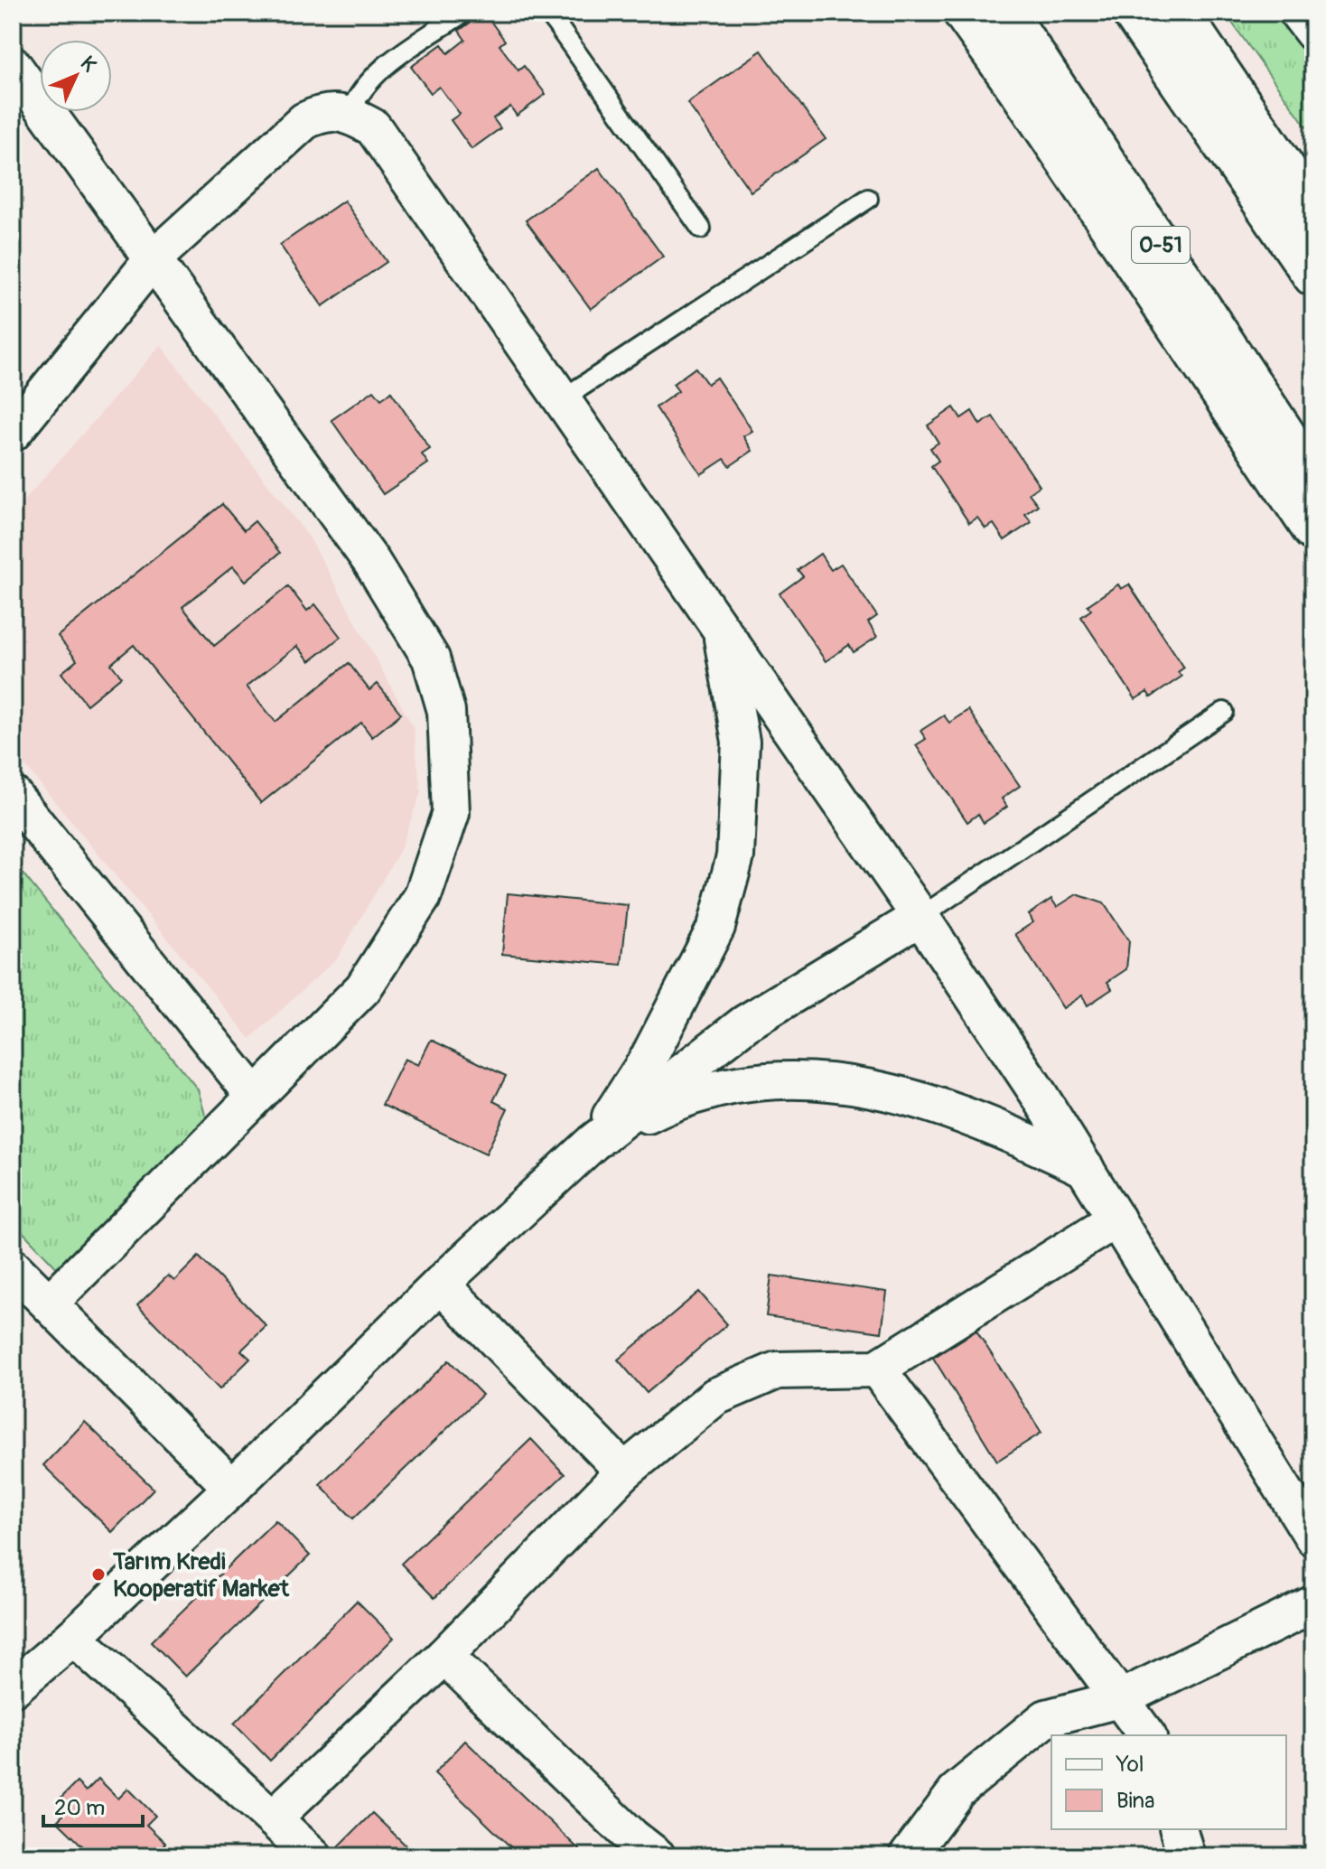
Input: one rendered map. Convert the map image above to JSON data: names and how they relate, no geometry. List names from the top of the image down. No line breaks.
{"streets":{"highway":["O-51"]},"places":["Tarım Kredi Kooperatif Market"],"legend":["Yol","Bina"],"scale_bar":"20 m","north":"top right"}
